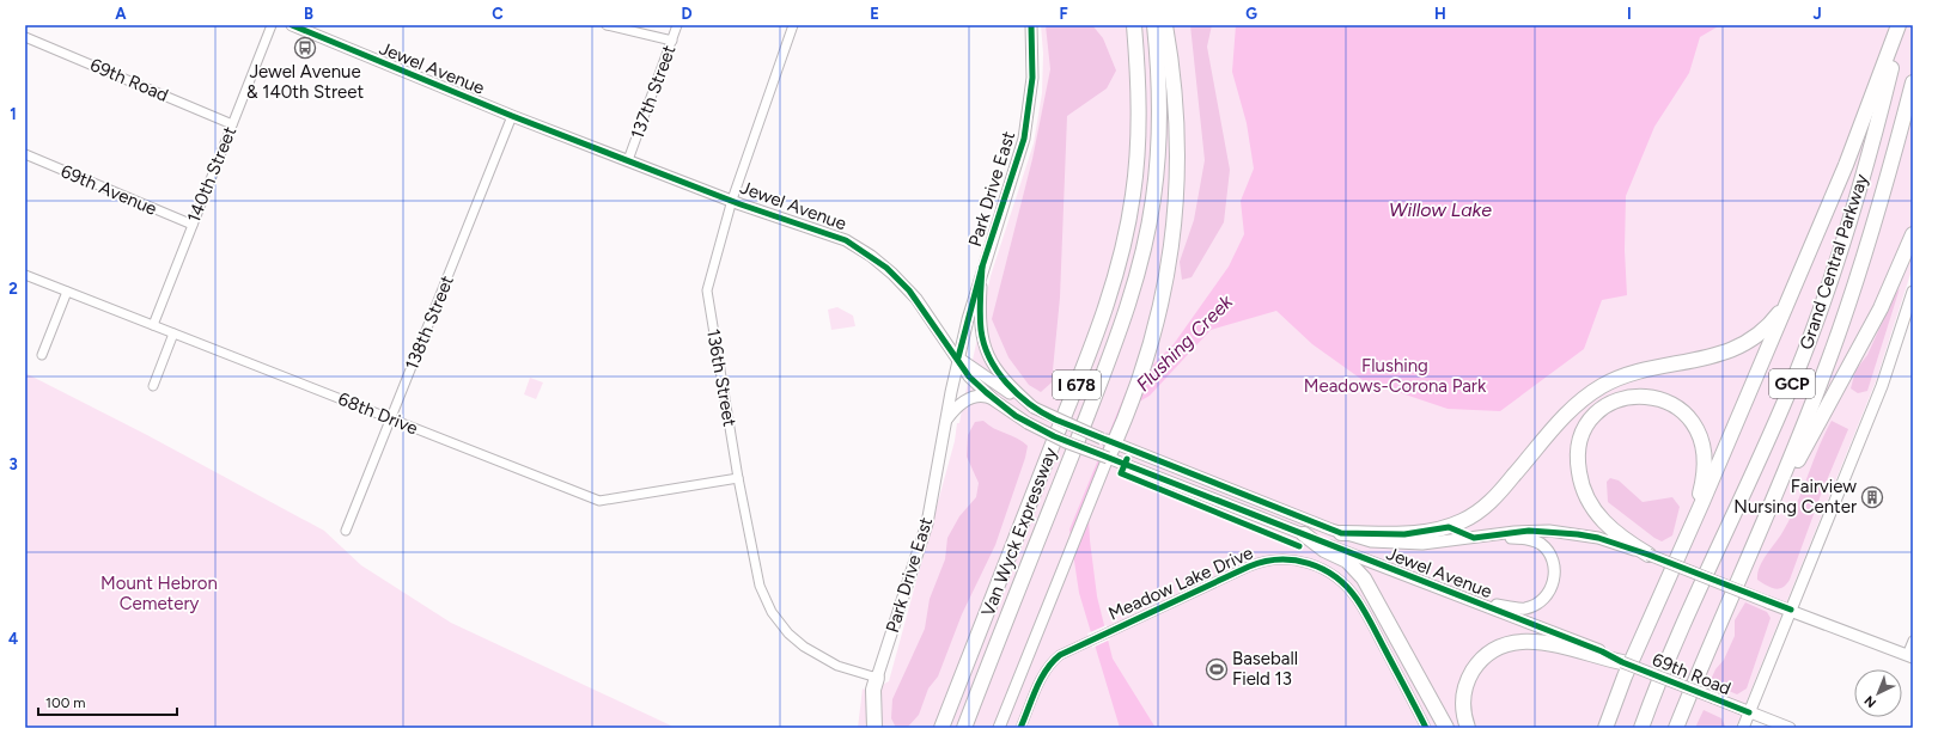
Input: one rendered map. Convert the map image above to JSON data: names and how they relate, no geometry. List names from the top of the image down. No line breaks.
{"streets":{"highway":["Grand Central Parkway","GCP","I 678","Van Wyck Expressway"],"street":["Jewel Avenue","69th Road","137th Street","140th Street","Park Drive East","69th Avenue","138th Street","136th Street","68th Drive","Meadow Lake Drive"]},"crossings":[["Jewel Avenue","69th Road"],["Jewel Avenue","137th Street"],["Jewel Avenue","Park Drive East"],["Jewel Avenue","138th Street"],["Jewel Avenue","136th Street"],["69th Road","140th Street"],["140th Street","69th Avenue"],["140th Street","68th Drive"],["Park Drive East","136th Street"],["138th Street","68th Drive"],["136th Street","68th Drive"]],"water":["Willow Lake","Flushing Creek"],"parks":["Flushing Meadows-Corona Park","Mount Hebron Cemetery"],"places":{"bus stop":["Jewel Avenue & 140th Street"],"building":["Fairview Nursing Center"],"sports":["Baseball Field 13"]},"scale_bar":"100 m","north":"bottom left","grid":{"columns":["A","B","C","D","E","F","G","H","I","J"],"rows":["1","2","3","4"]}}
